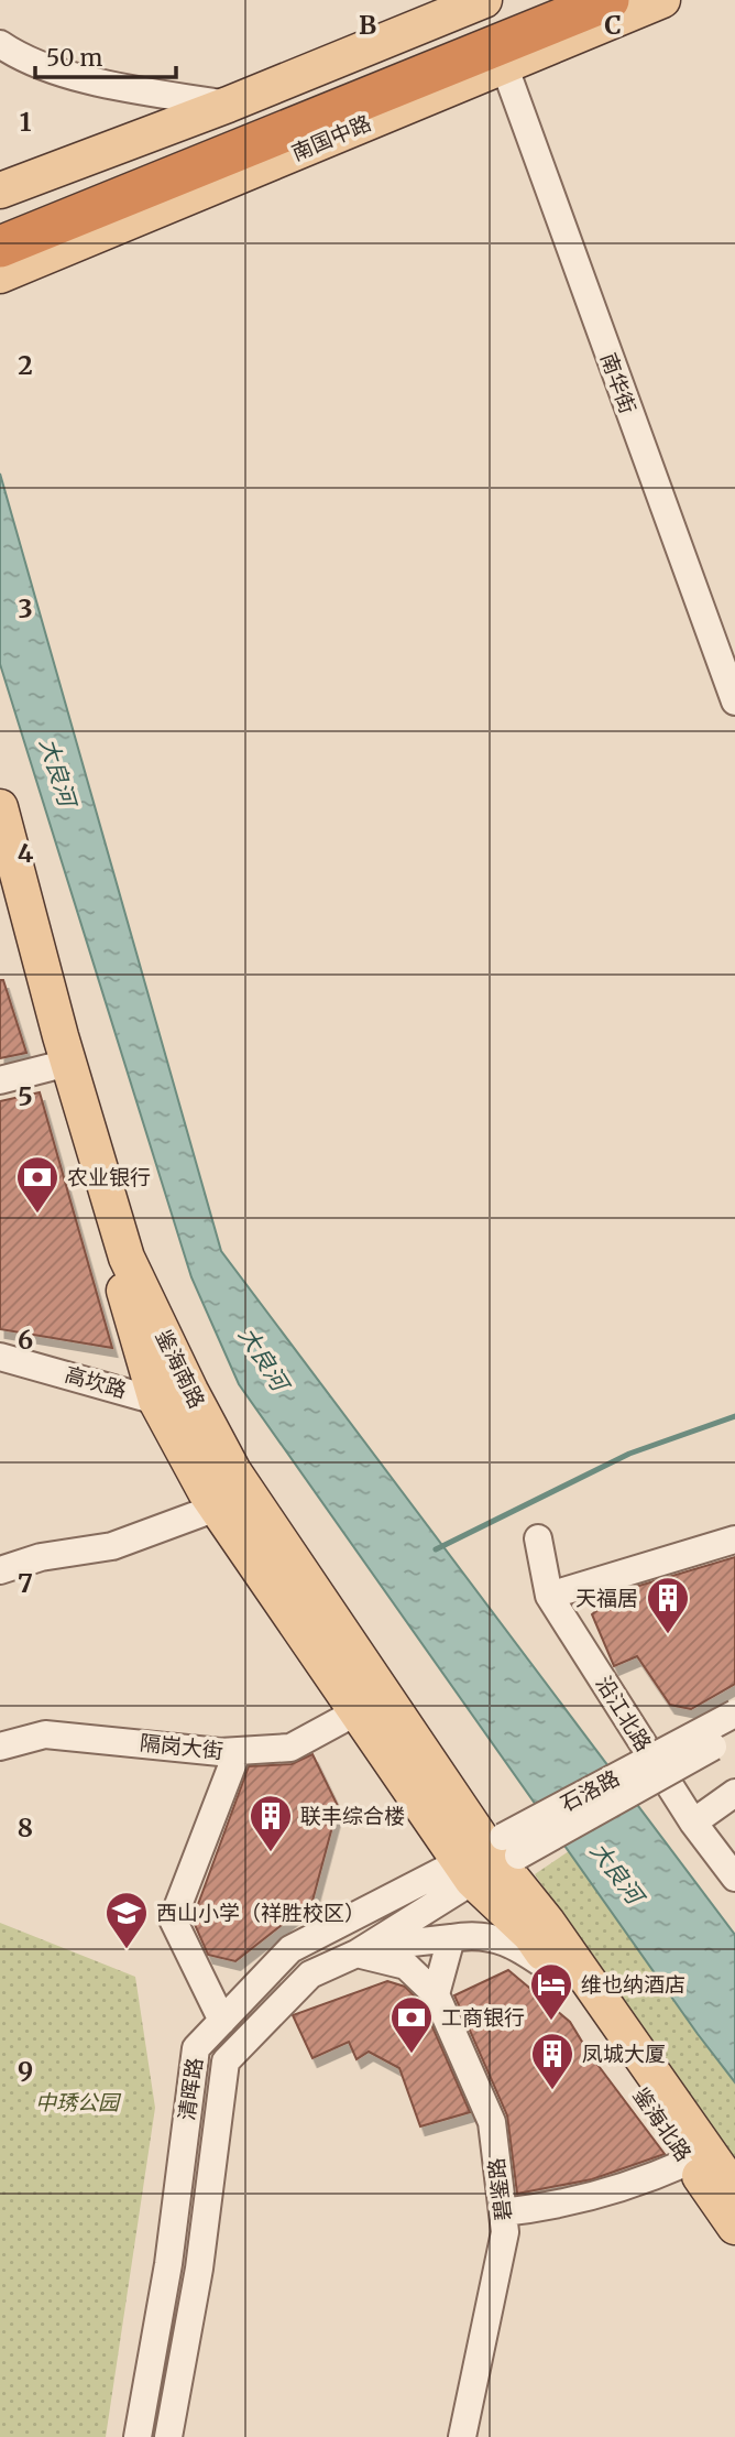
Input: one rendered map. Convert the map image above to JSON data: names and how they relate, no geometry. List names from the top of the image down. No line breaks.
{"streets":{"highway":["南国中路"],"main road":["鉴海南路","鉴海北路"],"street":["南华街","高坎路","沿江北路","隔岗大街","石洛路","清晖路","碧鉴路"]},"crossings":[["南国中路","南华街"],["鉴海南路","高坎路"],["鉴海南路","隔岗大街"],["鉴海南路","石洛路"],["鉴海南路","清晖路"],["鉴海南路","鉴海北路"],["石洛路","清晖路"],["石洛路","鉴海北路"],["清晖路","鉴海北路"]],"water":["大良河"],"parks":["中琇公园"],"places":{"bank":["农业银行","工商银行"],"building":["天福居","联丰综合楼","凤城大厦"],"school or university":["西山小学（祥胜校区）"],"hotel":["维也纳酒店"]},"scale_bar":"50 m","grid":{"columns":["B","C"],"rows":["1","2","3","4","5","6","7","8","9"]}}
